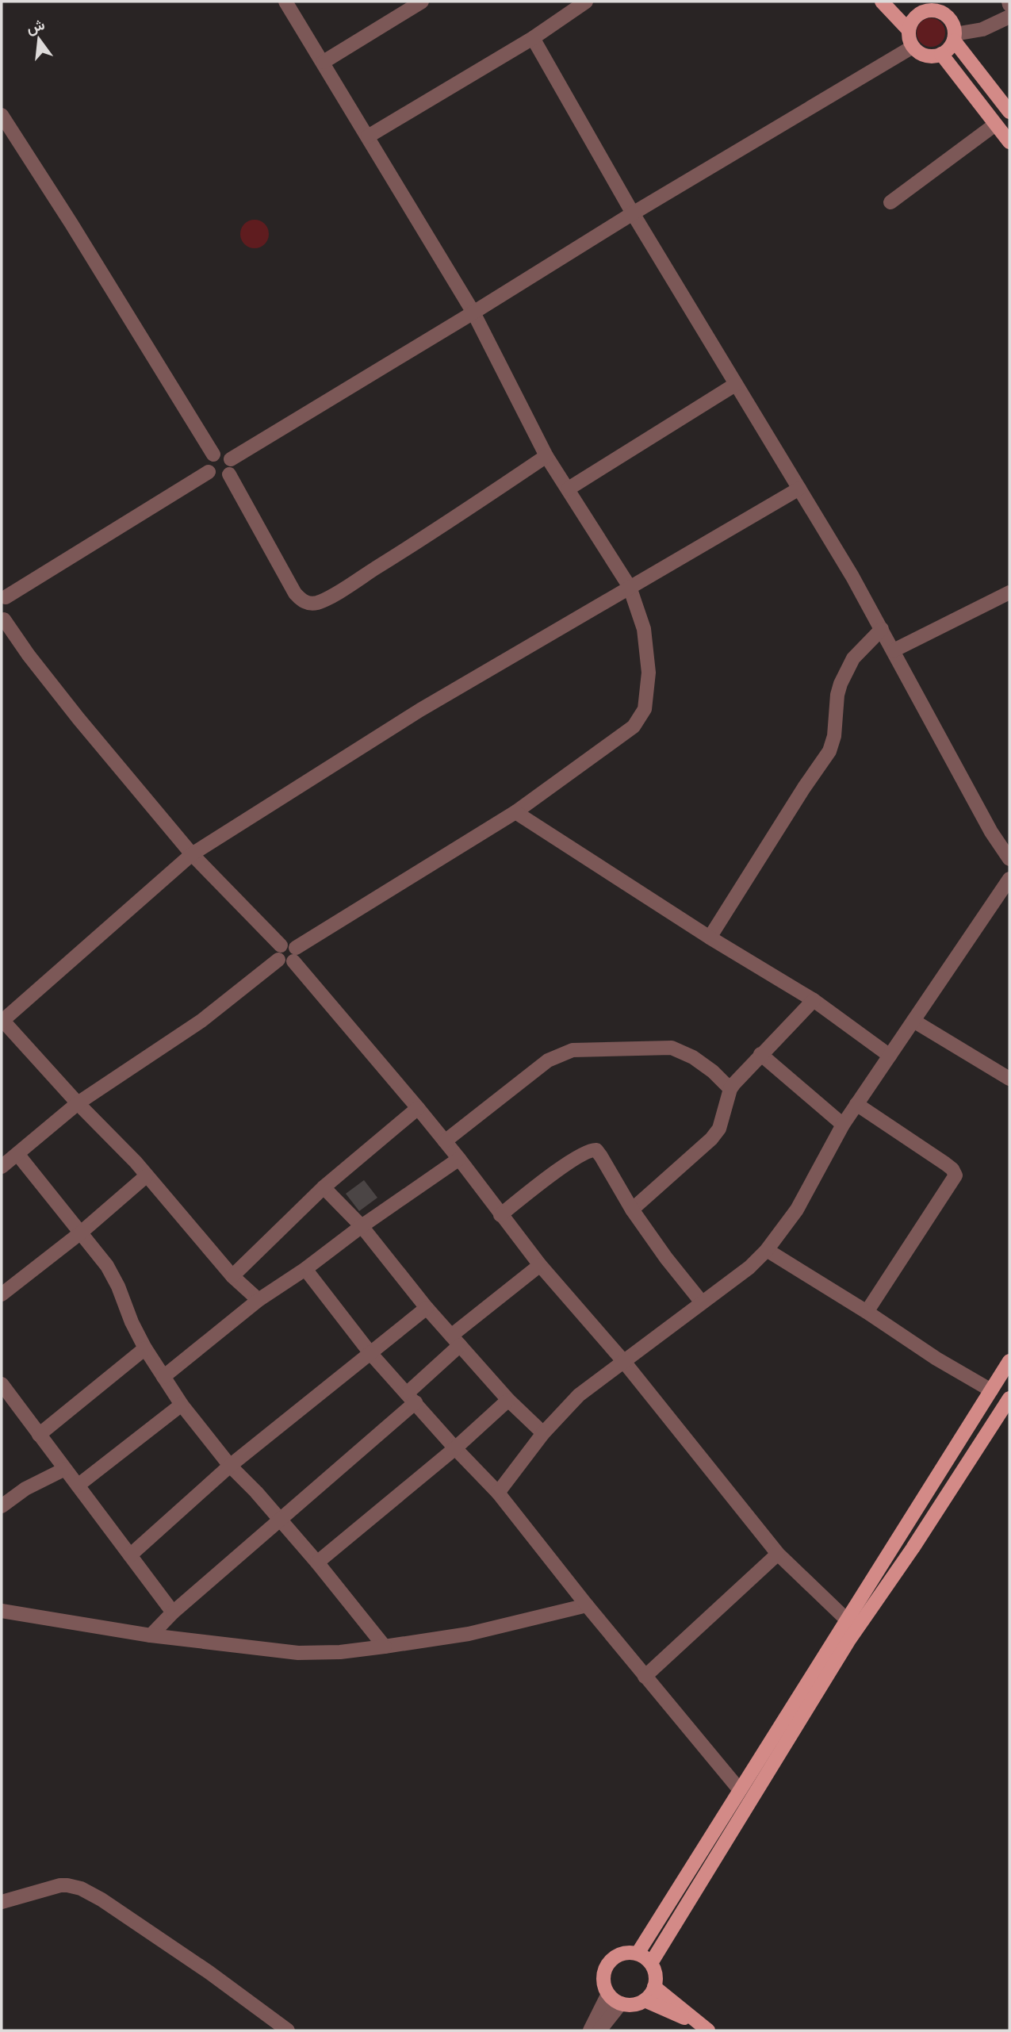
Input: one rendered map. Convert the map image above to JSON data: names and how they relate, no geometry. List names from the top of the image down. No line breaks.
{"north":"top"}
